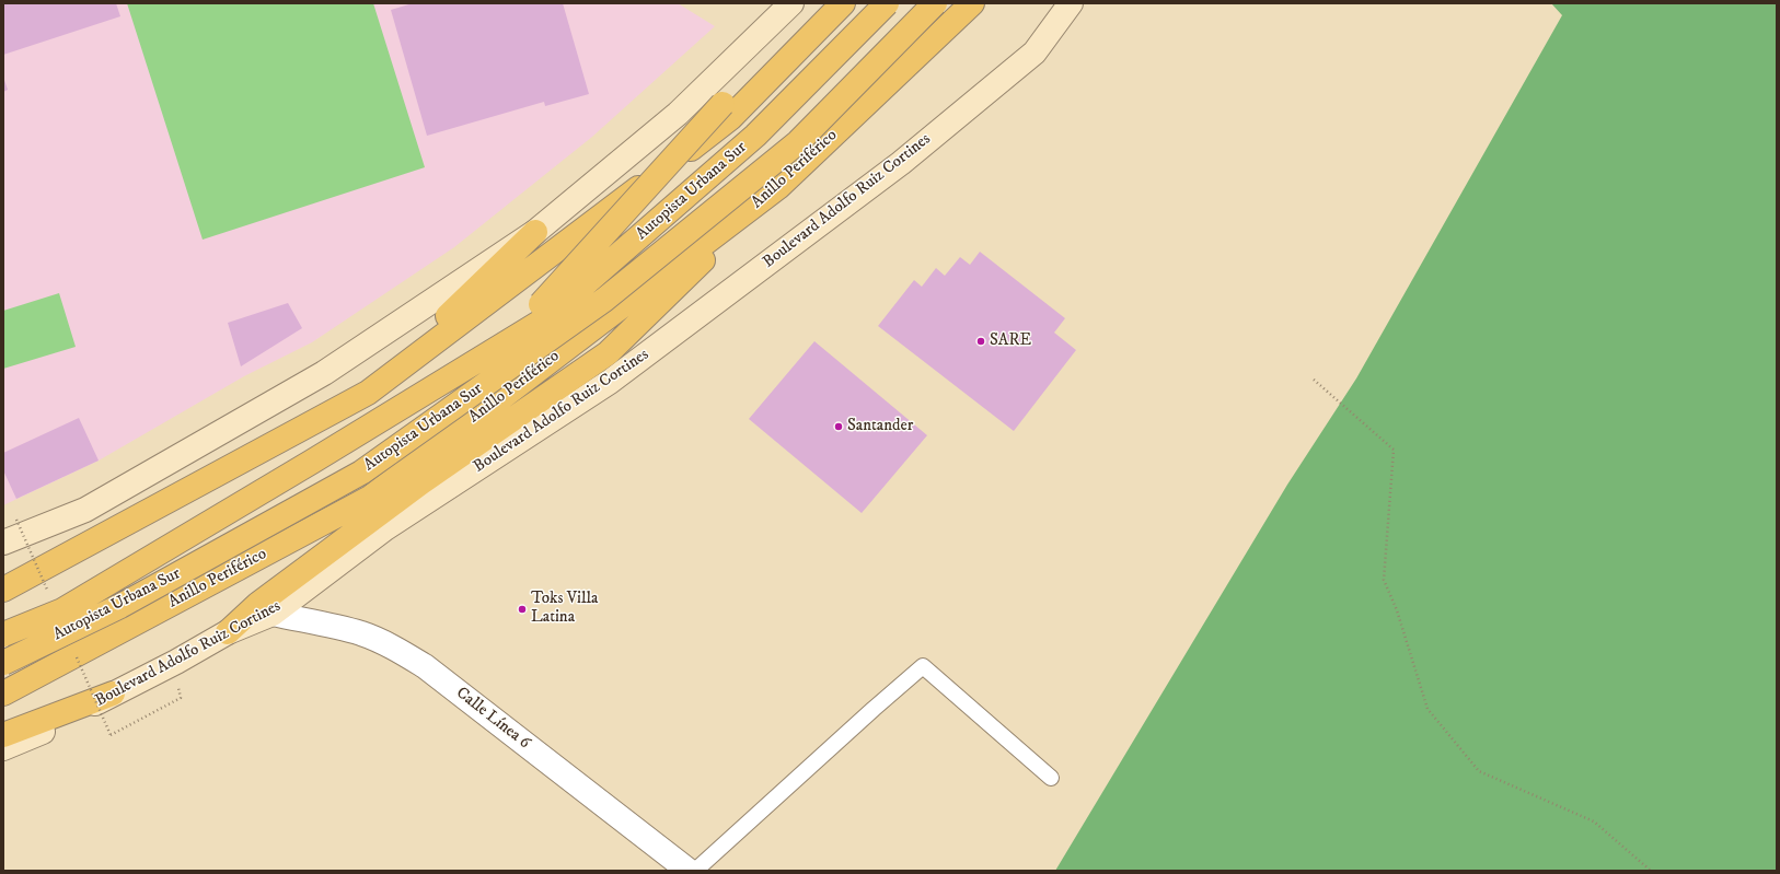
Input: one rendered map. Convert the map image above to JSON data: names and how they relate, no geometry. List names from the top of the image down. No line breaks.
{"streets":{"highway":["Anillo Periférico","Autopista Urbana Sur"],"main road":["Boulevard Adolfo Ruiz Cortines"],"street":["Calle Línea 6"]},"crossings":[["Boulevard Adolfo Ruiz Cortines","Calle Línea 6"]],"places":["SARE","Santander","Toks Villa Latina"]}
